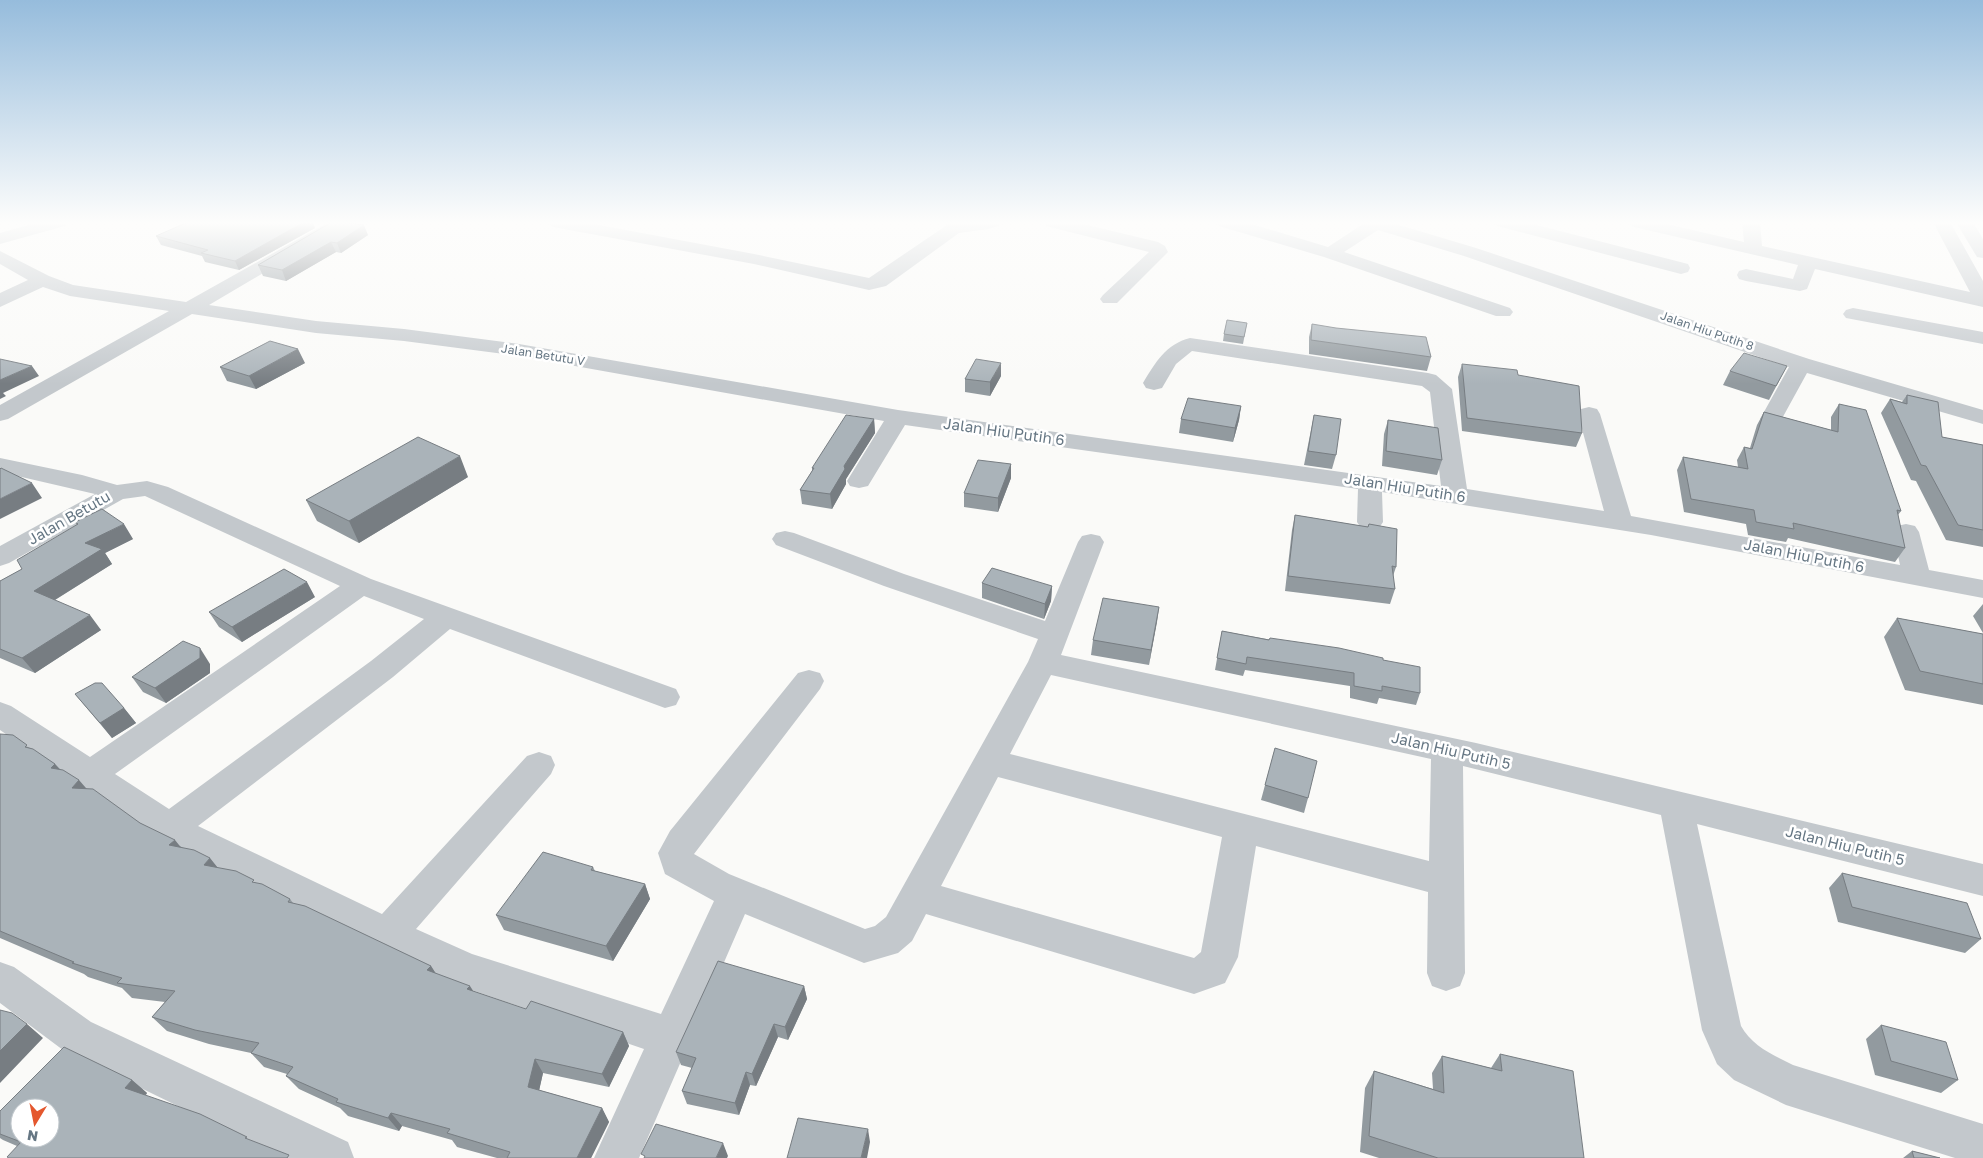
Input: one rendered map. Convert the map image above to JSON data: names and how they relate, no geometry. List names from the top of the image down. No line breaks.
{"streets":{"street":["Jalan Hiu Putih 8","Jalan Betutu V","Jalan Hiu Putih 6","Jalan Betutu","Jalan Hiu Putih 5"]},"crossings":[["Jalan Betutu V","Jalan Hiu Putih 6"]],"north":"bottom"}
